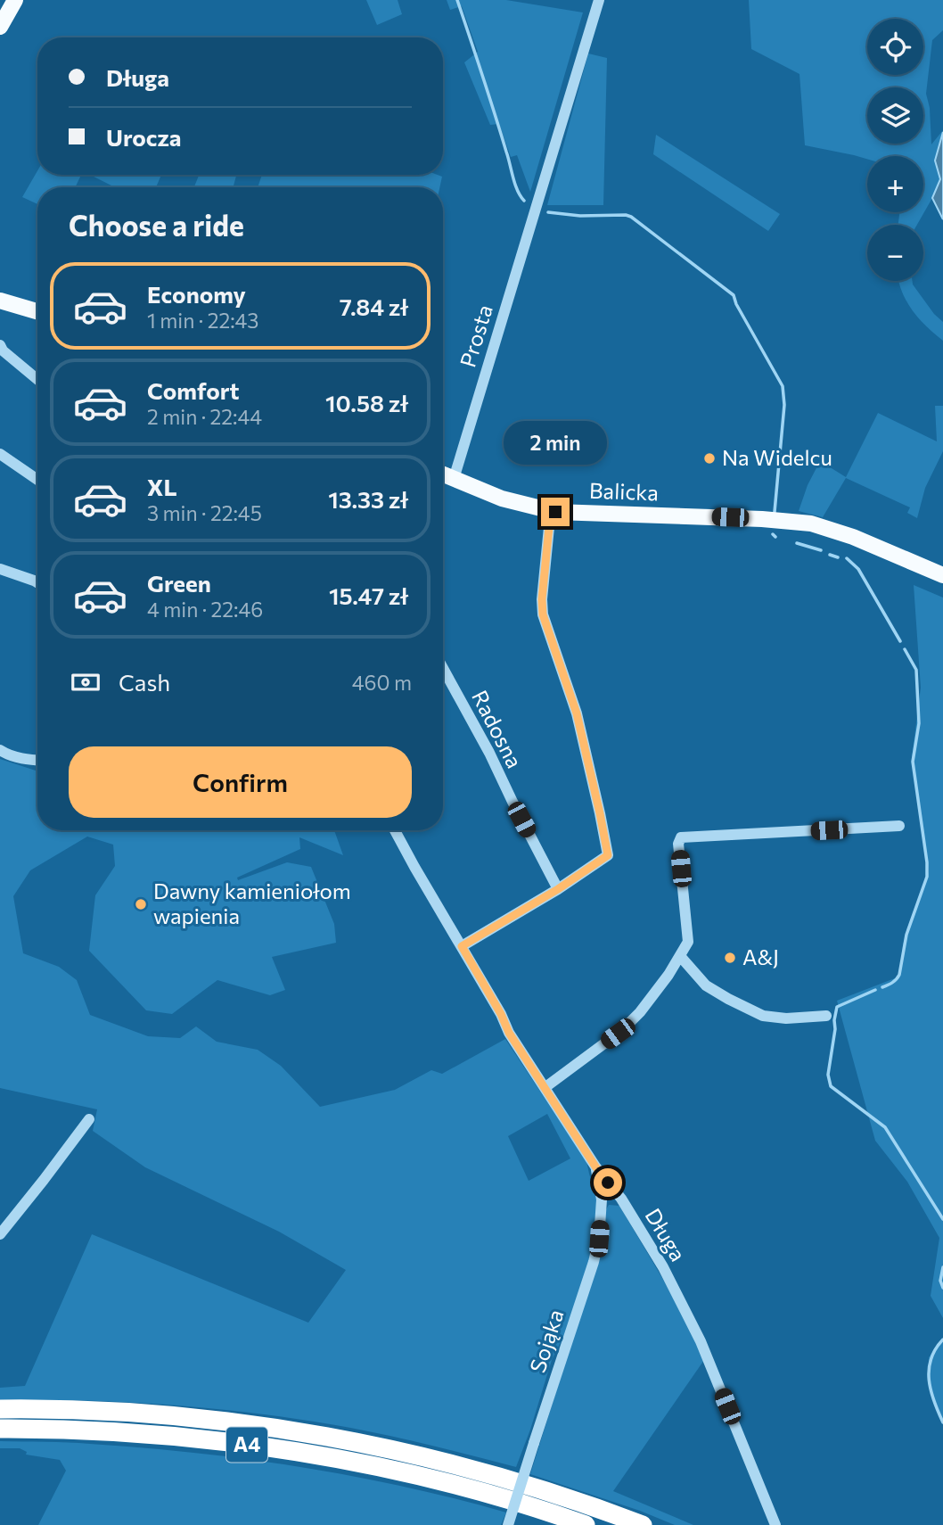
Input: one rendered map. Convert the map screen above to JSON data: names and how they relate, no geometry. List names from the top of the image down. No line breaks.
{"streets":{"highway":["A4"],"main road":["Balicka"],"street":["Prosta","Radosna","Długa","Sojąka"]},"crossings":[["Prosta","Balicka"],["Długa","Sojąka"]],"places":["Na Widelcu","Dawny kamieniołom wapienia","A&J"],"page":{"map_buttons":["+","−"],"banner":["Długa","Urocza"],"heading":"Choose a ride","list":[{"name":"Economy","note":"1 min · 22:43","value":"7.84 zł"},{"name":"Comfort","note":"2 min · 22:44","value":"10.58 zł"},{"name":"XL","note":"3 min · 22:45","value":"13.33 zł"},{"name":"Green","note":"4 min · 22:46","value":"15.47 zł"}],"bubble":"2 min","pay":["Cash","460 m"],"buttons":"Confirm"}}
